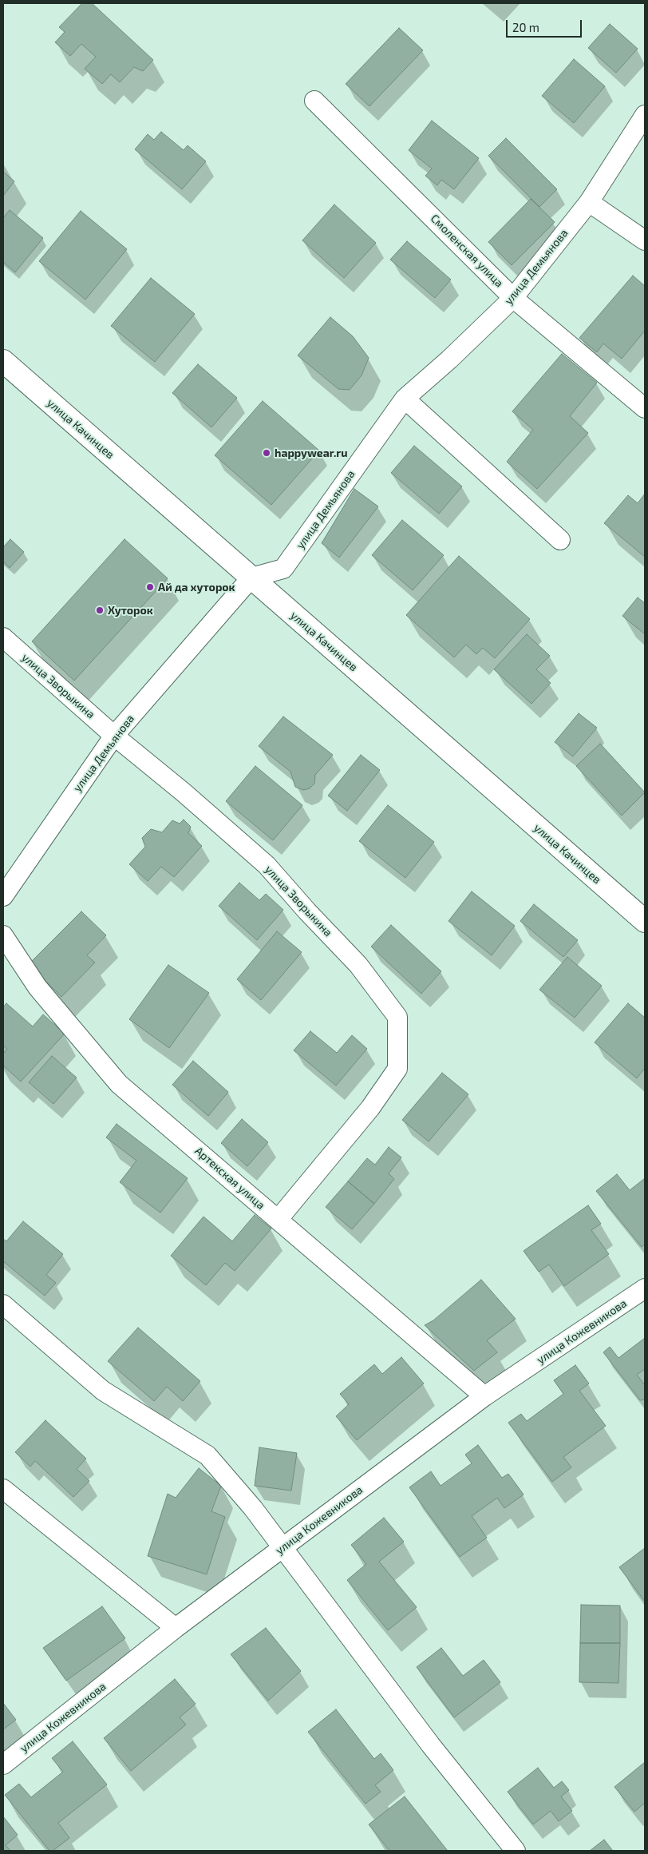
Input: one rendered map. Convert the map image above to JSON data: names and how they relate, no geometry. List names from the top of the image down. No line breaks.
{"streets":{"main road":["улица Качинцев"],"street":["Смоленская улица","улица Демьянова","улица Зворыкина","Артекская улица","улица Кожевникова"]},"crossings":[["Смоленская улица","улица Демьянова"],["улица Демьянова","улица Качинцев"],["улица Демьянова","улица Зворыкина"],["улица Зворыкина","Артекская улица"],["Артекская улица","улица Кожевникова"]],"places":["happywear.ru","Ай да хуторок","Хуторок"],"scale_bar":"20 m"}
